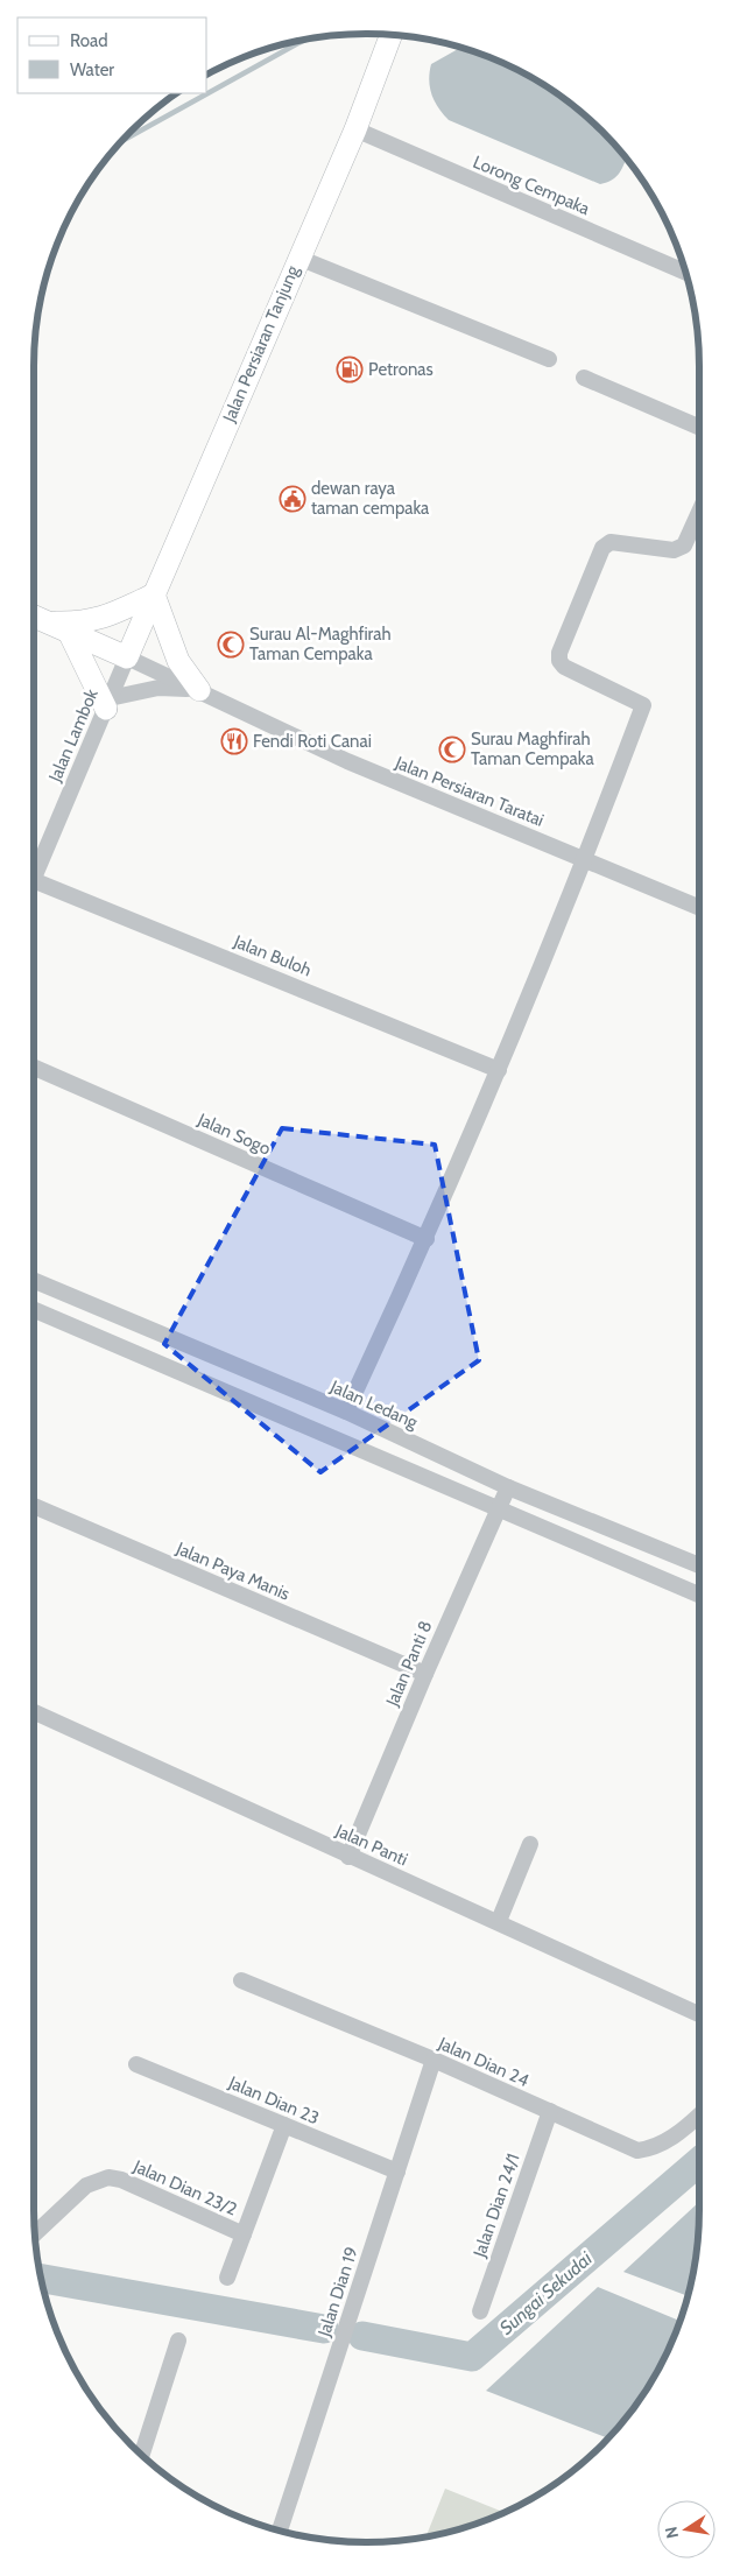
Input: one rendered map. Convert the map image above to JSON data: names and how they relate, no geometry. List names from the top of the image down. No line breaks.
{"streets":{"main road":["Jalan Persiaran Tanjung"],"street":["Lorong Cempaka","Jalan Lambok","Jalan Persiaran Taratai","Jalan Buloh","Jalan Sogo","Jalan Ledang","Jalan Paya Manis","Jalan Panti 8","Jalan Panti","Jalan Dian 24","Jalan Dian 23","Jalan Dian 23/2","Jalan Dian 24/1","Jalan Dian 19"]},"crossings":[["Lorong Cempaka","Jalan Persiaran Tanjung"],["Jalan Persiaran Tanjung","Jalan Lambok"],["Jalan Persiaran Tanjung","Jalan Persiaran Taratai"],["Jalan Lambok","Jalan Persiaran Taratai"],["Jalan Ledang","Jalan Panti 8"],["Jalan Paya Manis","Jalan Panti 8"],["Jalan Panti 8","Jalan Panti"],["Jalan Dian 24","Jalan Dian 24/1"],["Jalan Dian 24","Jalan Dian 19"],["Jalan Dian 23","Jalan Dian 19"]],"water":["Sungai Sekudai"],"places":{"fuel station":["Petronas"],"public building":["dewan raya taman cempaka"],"mosque":["Surau Al-Maghfirah Taman Cempaka","Surau Maghfirah Taman Cempaka"],"restaurant":["Fendi Roti Canai"]},"legend":["Road","Water"],"north":"left"}
